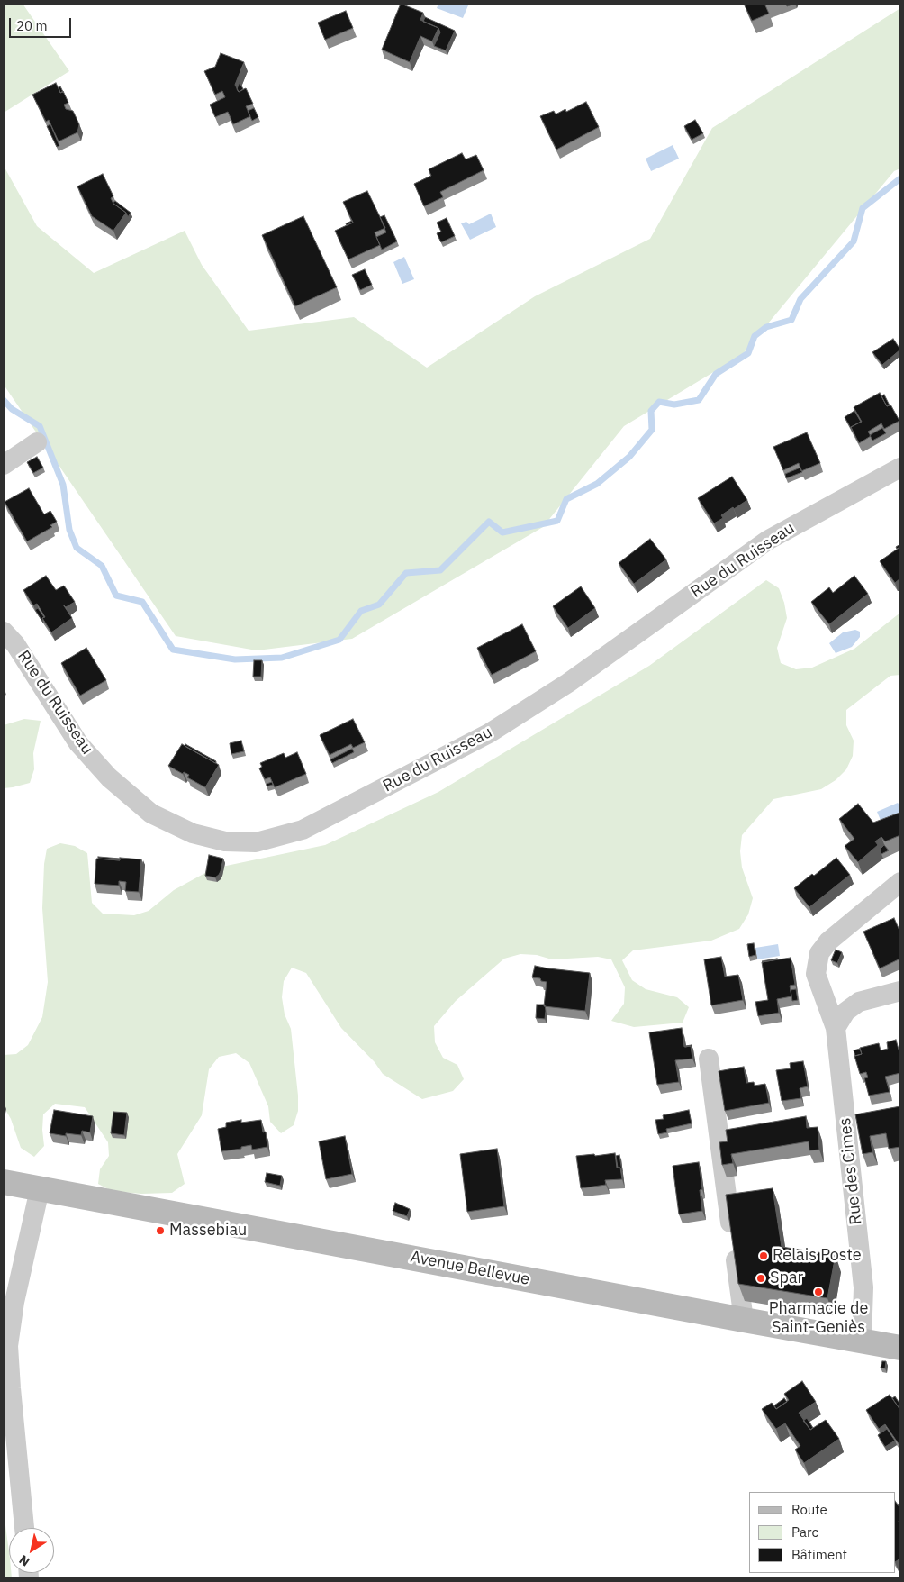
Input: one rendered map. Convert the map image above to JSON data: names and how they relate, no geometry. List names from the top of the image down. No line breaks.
{"streets":{"main road":["Avenue Bellevue"],"street":["Rue du Ruisseau","Rue des Cimes"]},"crossings":[["Rue des Cimes","Avenue Bellevue"]],"places":["Massebiau","Relais Poste","Spar","Pharmacie de Saint-Geniès"],"legend":["Route","Parc","Bâtiment"],"scale_bar":"20 m","north":"bottom left"}
